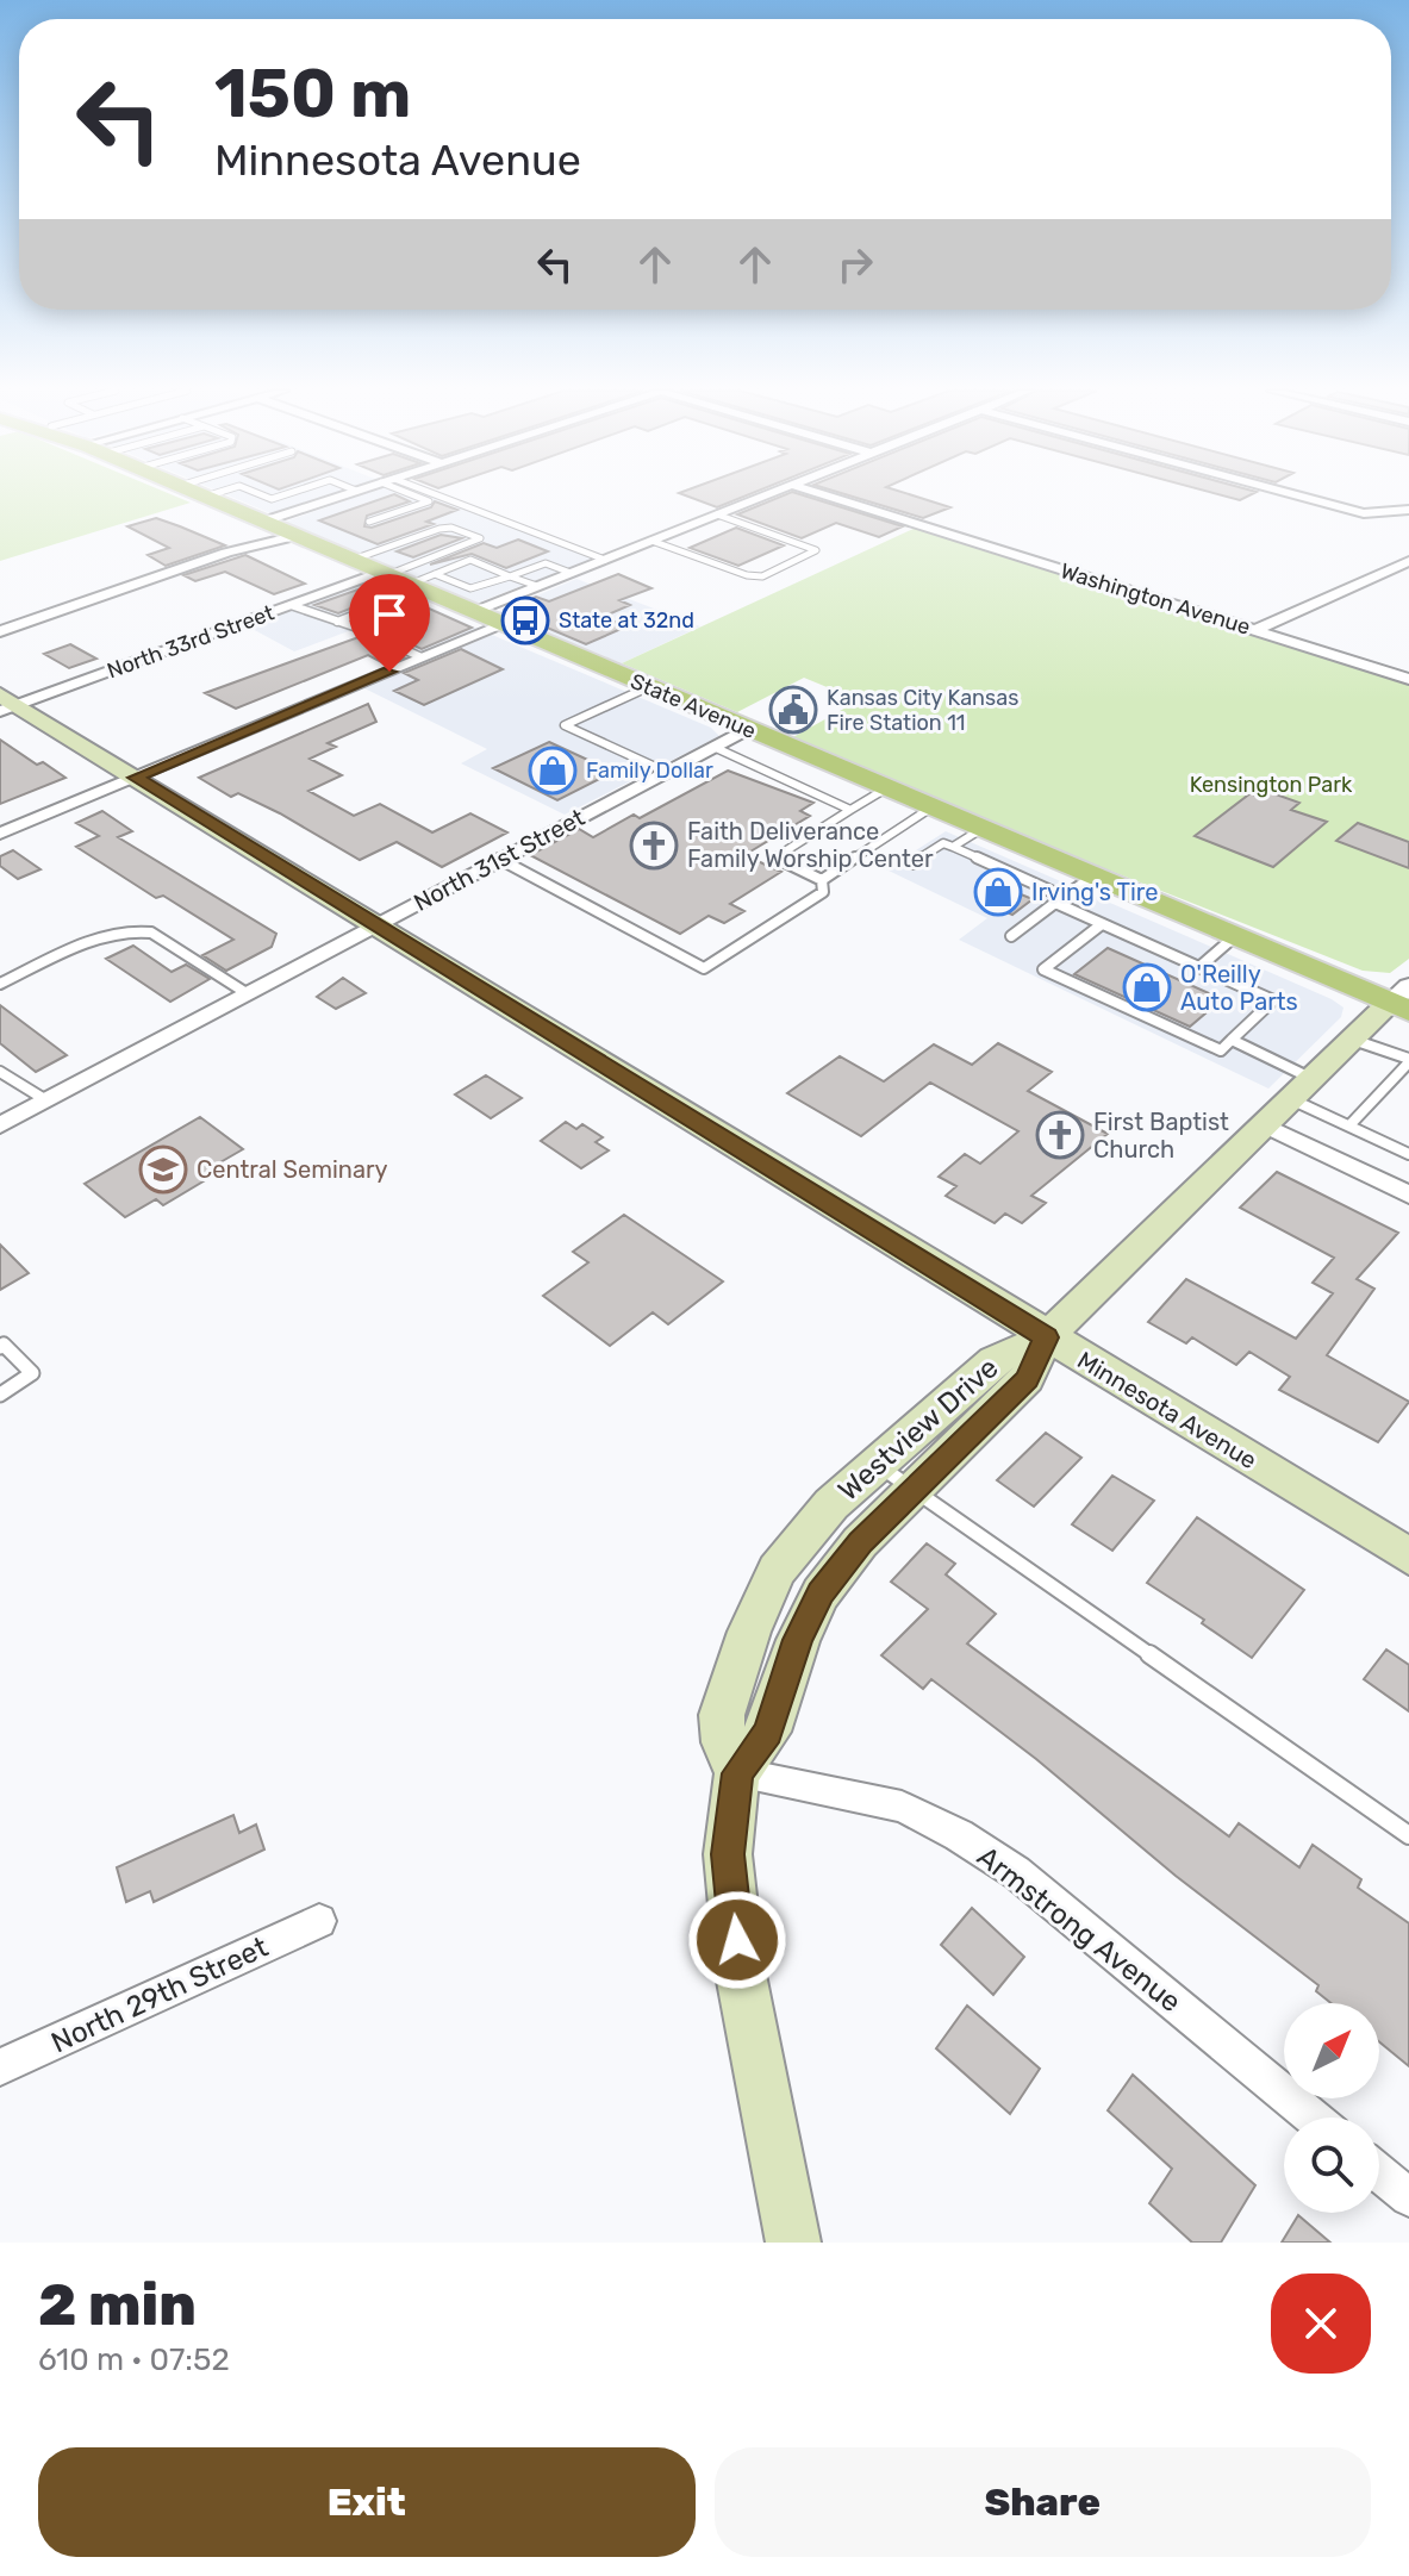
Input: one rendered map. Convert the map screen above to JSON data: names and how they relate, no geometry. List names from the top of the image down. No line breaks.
{"streets":{"main road":["State Avenue","Minnesota Avenue","Westview Drive"],"street":["Washington Avenue","North 33rd Street","North 31st Street","Armstrong Avenue","North 29th Street"]},"crossings":[["North 33rd Street","State Avenue"],["North 33rd Street","Minnesota Avenue"],["State Avenue","North 31st Street"],["North 31st Street","Minnesota Avenue"],["Minnesota Avenue","Westview Drive"],["Westview Drive","Armstrong Avenue"]],"parks":["Kensington Park"],"places":{"bus stop":["State at 32nd"],"public building":["Kansas City Kansas Fire Station 11"],"shop":["Family Dollar","Irving's Tire","O'Reilly Auto Parts"],"church":["Faith Deliverance Family Worship Center","First Baptist Church"],"school or university":["Central Seminary"]},"north":"top right","page":{"turn":["150 m","Minnesota Avenue"],"heading":["2 min","610 m · 07:52"],"buttons":["Exit","Share"]}}
